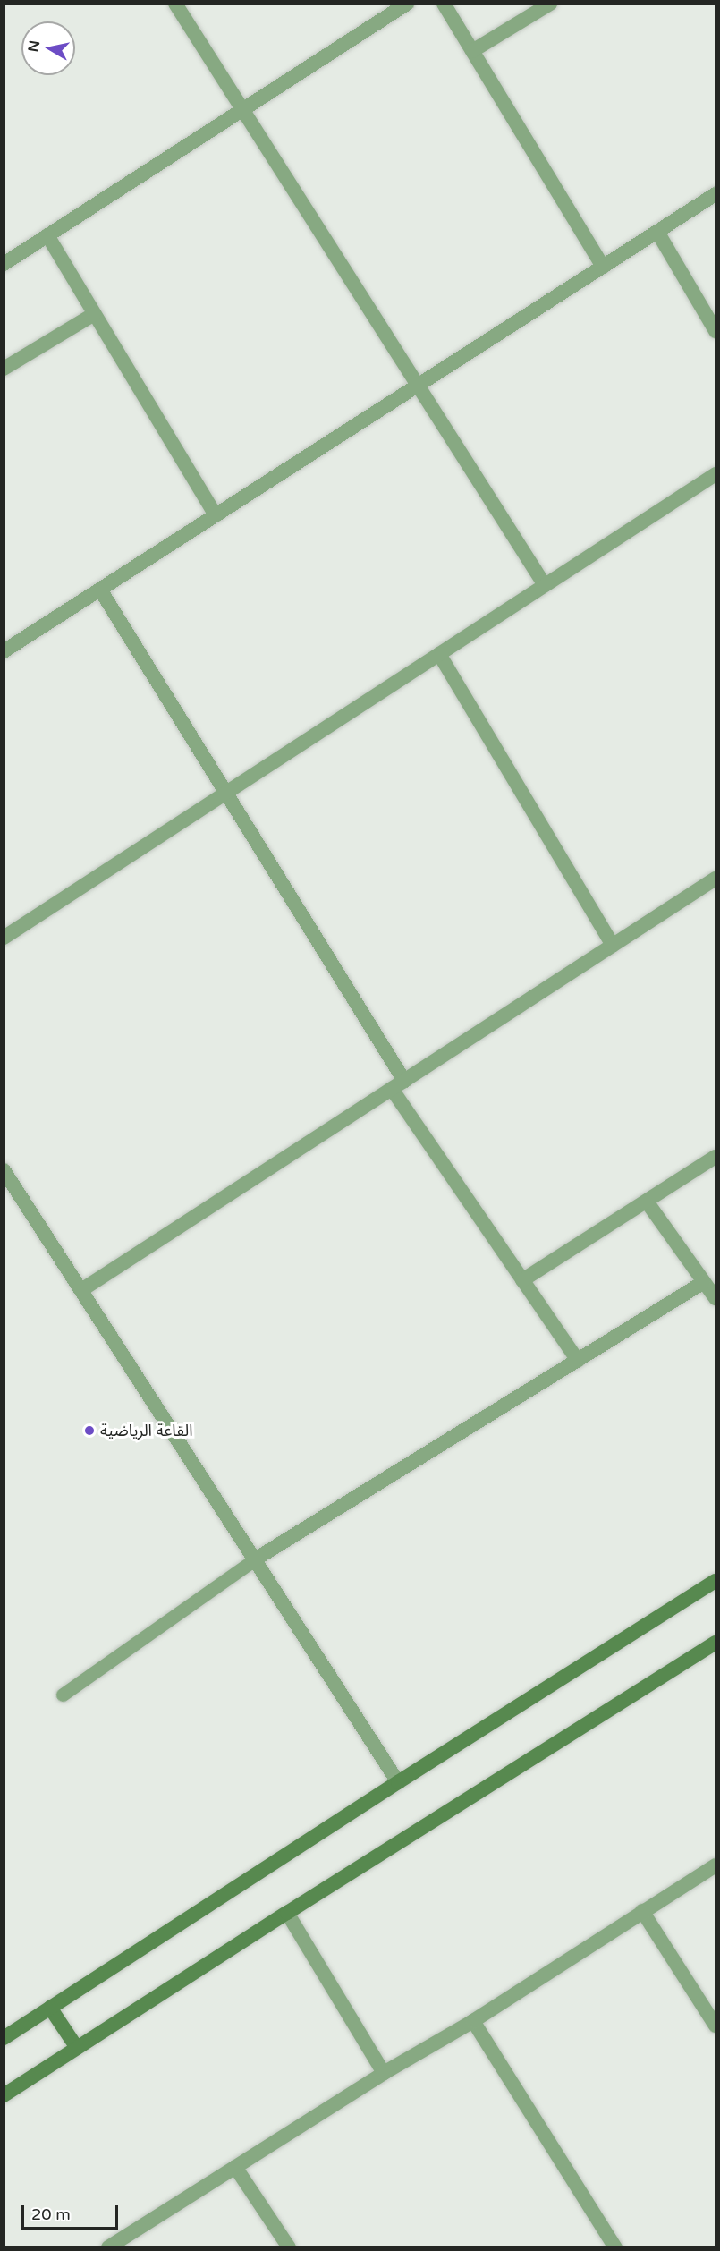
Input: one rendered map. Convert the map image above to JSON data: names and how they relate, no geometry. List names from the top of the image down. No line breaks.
{"places":["القاعة الرياضية"],"scale_bar":"20 m","north":"left"}
